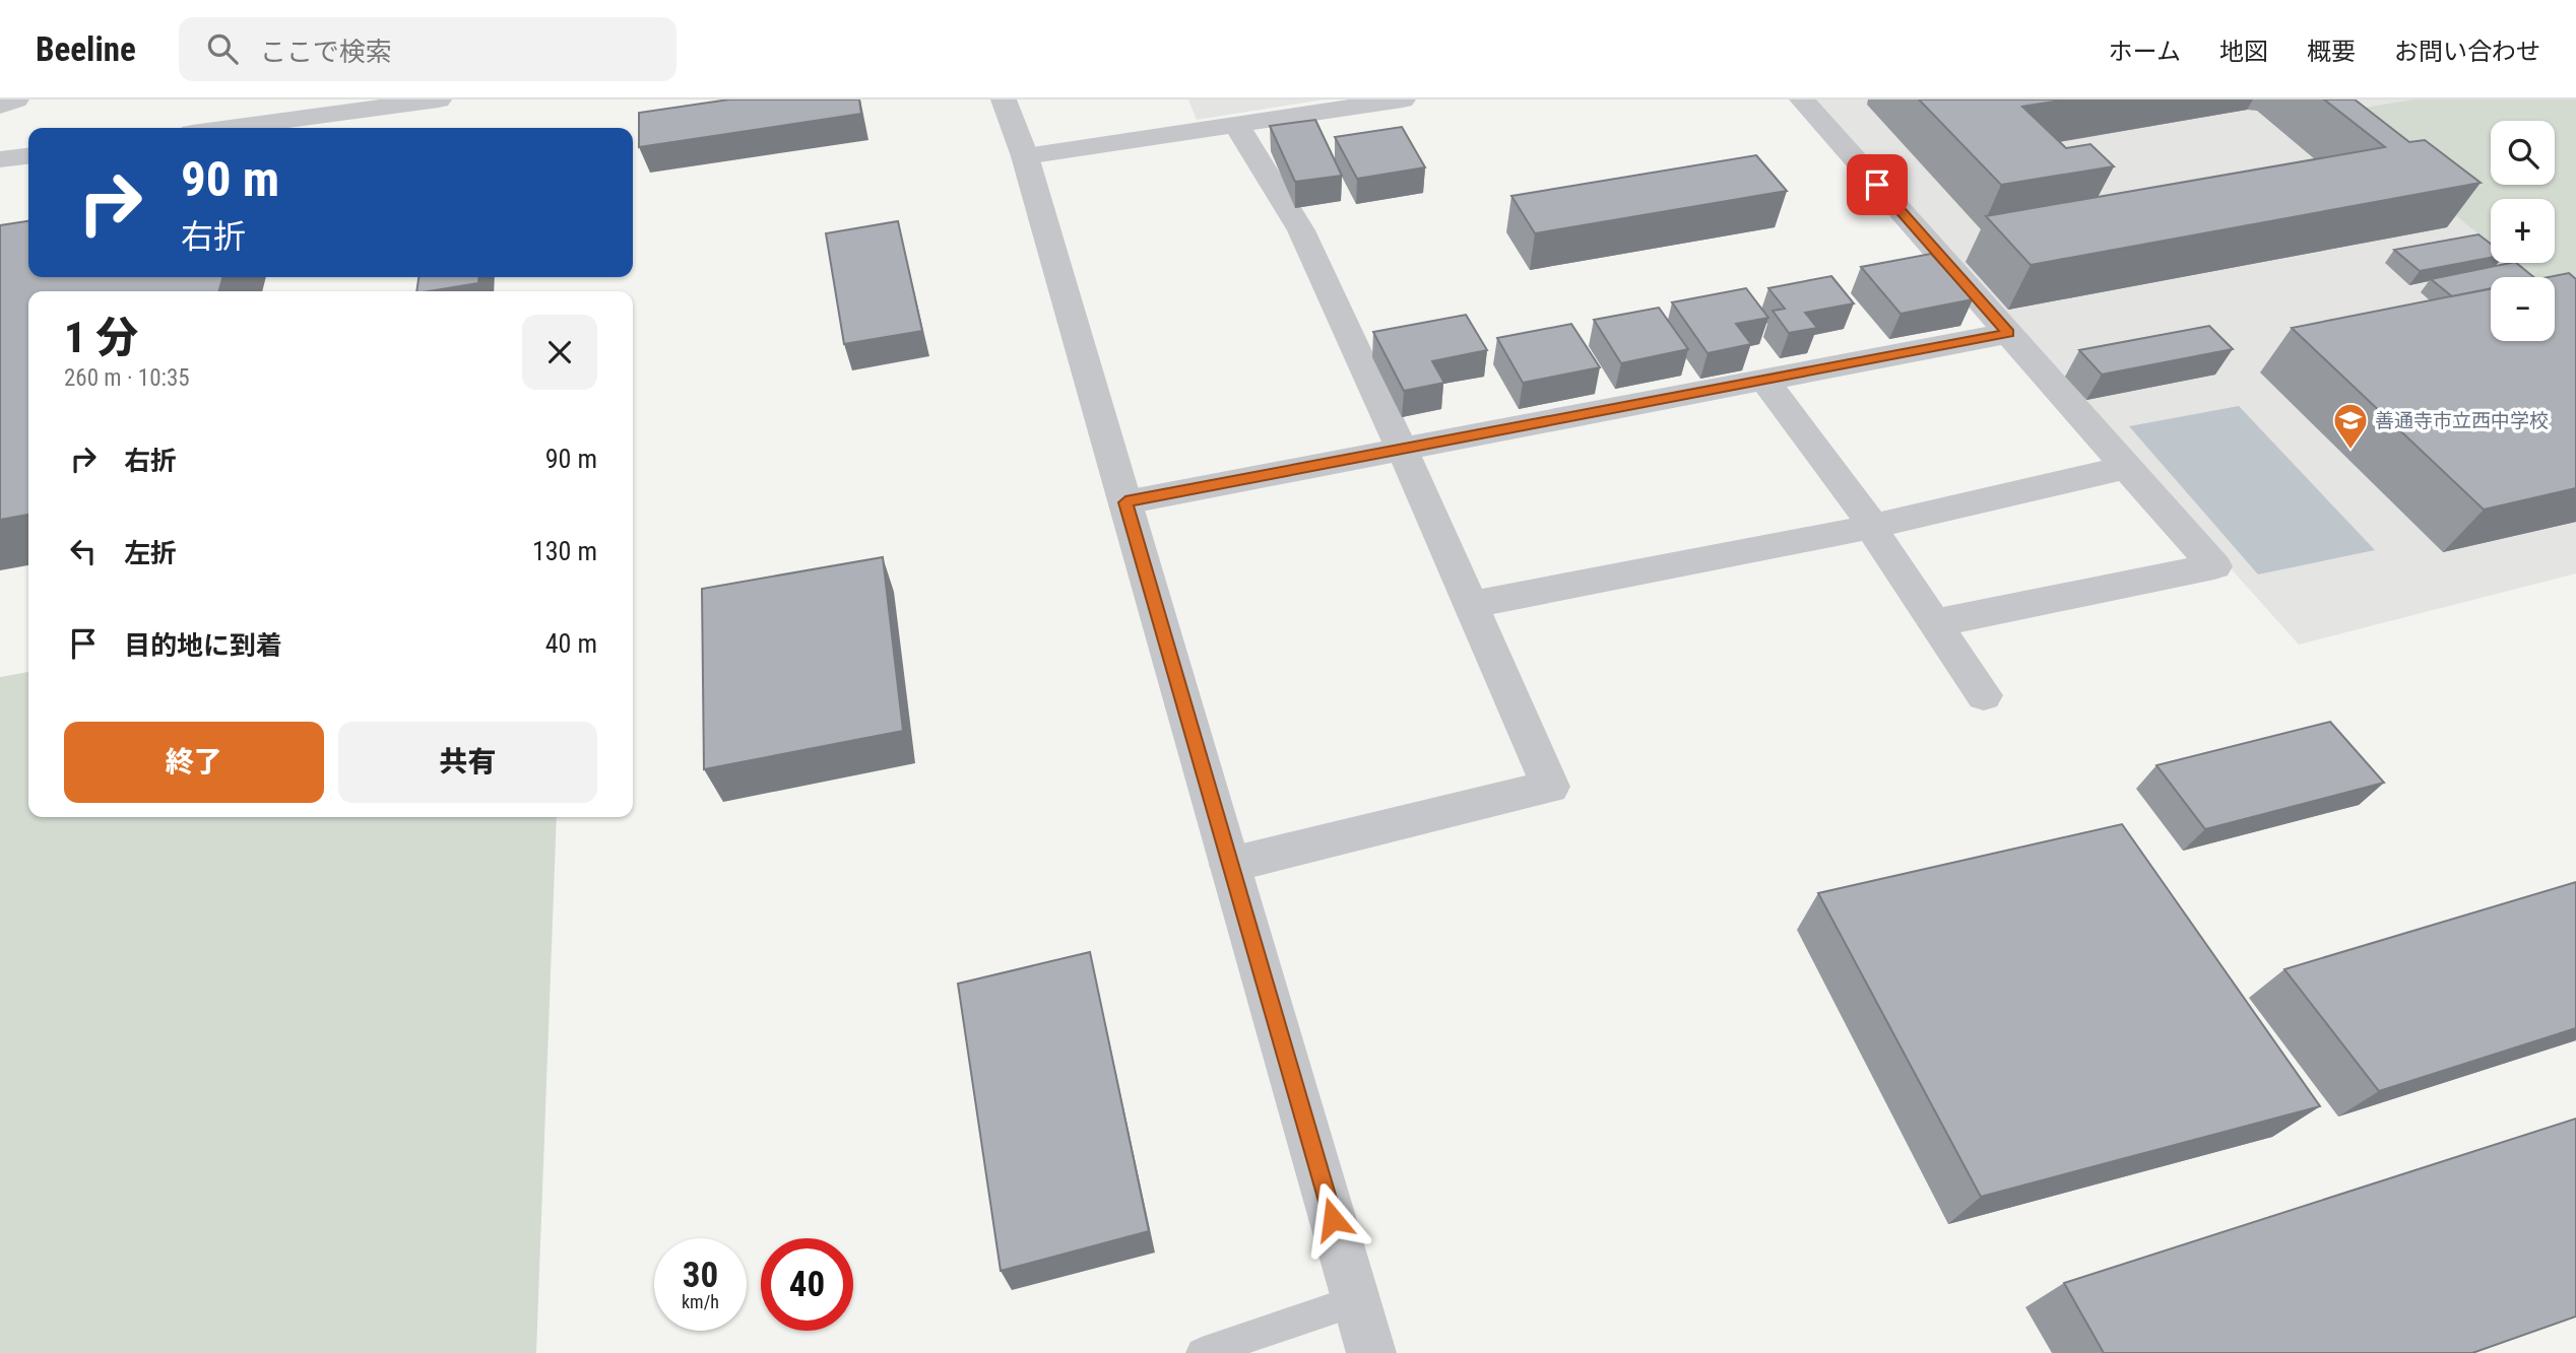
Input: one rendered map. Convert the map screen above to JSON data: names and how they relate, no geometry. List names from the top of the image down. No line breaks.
{"places":{"school or university":["善通寺市立西中学校"]},"page":{"header":"Beeline","search":"ここで検索","nav":["ホーム","地図","概要","お問い合わせ"],"map_buttons":["+","−"],"turn":["90 m","右折"],"heading":["1 分","260 m · 10:35"],"list":[{"name":"右折","value":"90 m"},{"name":"左折","value":"130 m"},{"name":"目的地に到着","value":"40 m"}],"buttons":["終了","共有"],"speed":"30 km/h","limit":"40"}}
